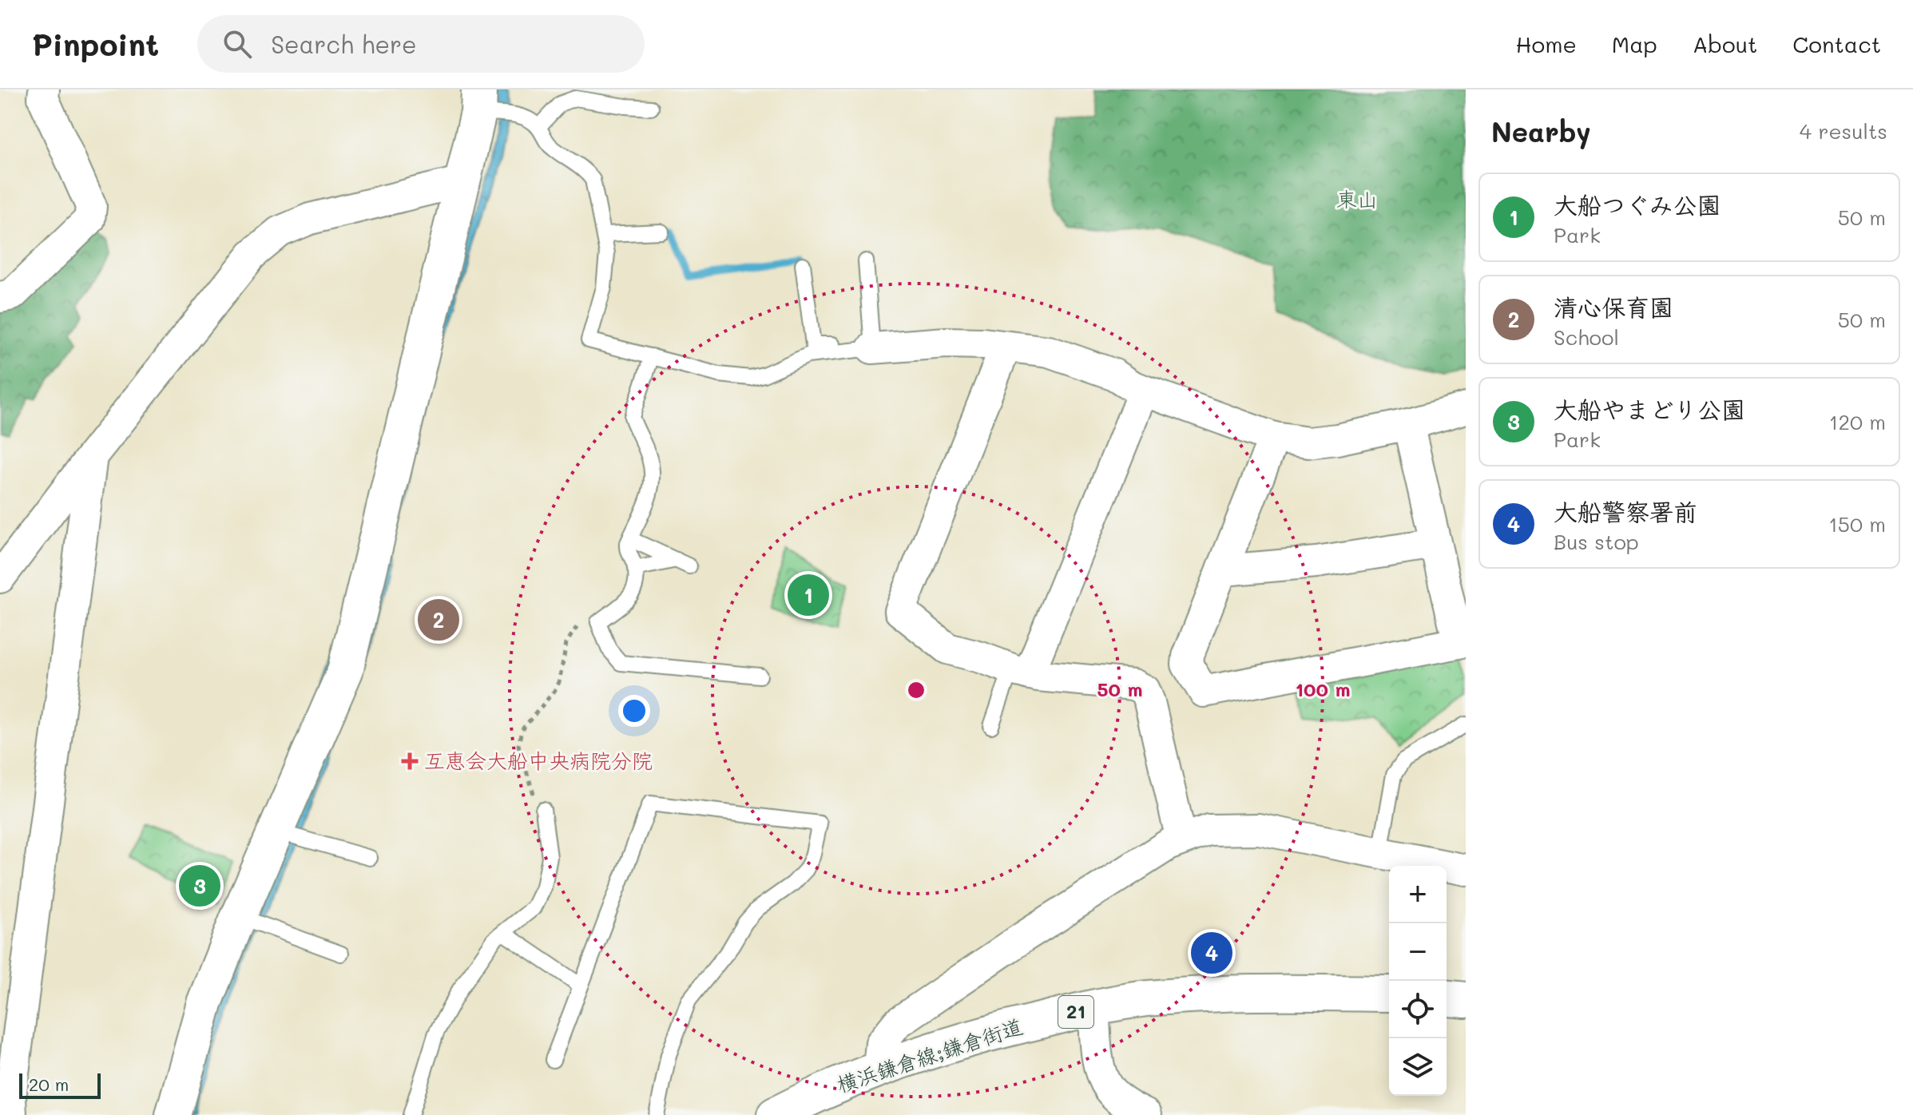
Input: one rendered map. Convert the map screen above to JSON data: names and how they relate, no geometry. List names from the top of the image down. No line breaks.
{"streets":{"street":["21","横浜鎌倉線;鎌倉街道"]},"parks":["東山"],"places":{"health":["互恵会大船中央病院分院"]},"scale_bar":"20 m","page":{"header":"Pinpoint","search":"Search here","nav":["Home","Map","About","Contact"],"heading":["Nearby","4 results"],"list":[{"mark":"1","name":"大船つぐみ公園","note":"Park","value":"50 m"},{"mark":"2","name":"清心保育園","note":"School","value":"50 m"},{"mark":"3","name":"大船やまどり公園","note":"Park","value":"120 m"},{"mark":"4","name":"大船警察署前","note":"Bus stop","value":"150 m"}],"pins":["1","2","3","4"],"map_buttons":["+","−"],"scale":"20 m"},"rings":["50 m","100 m"]}
